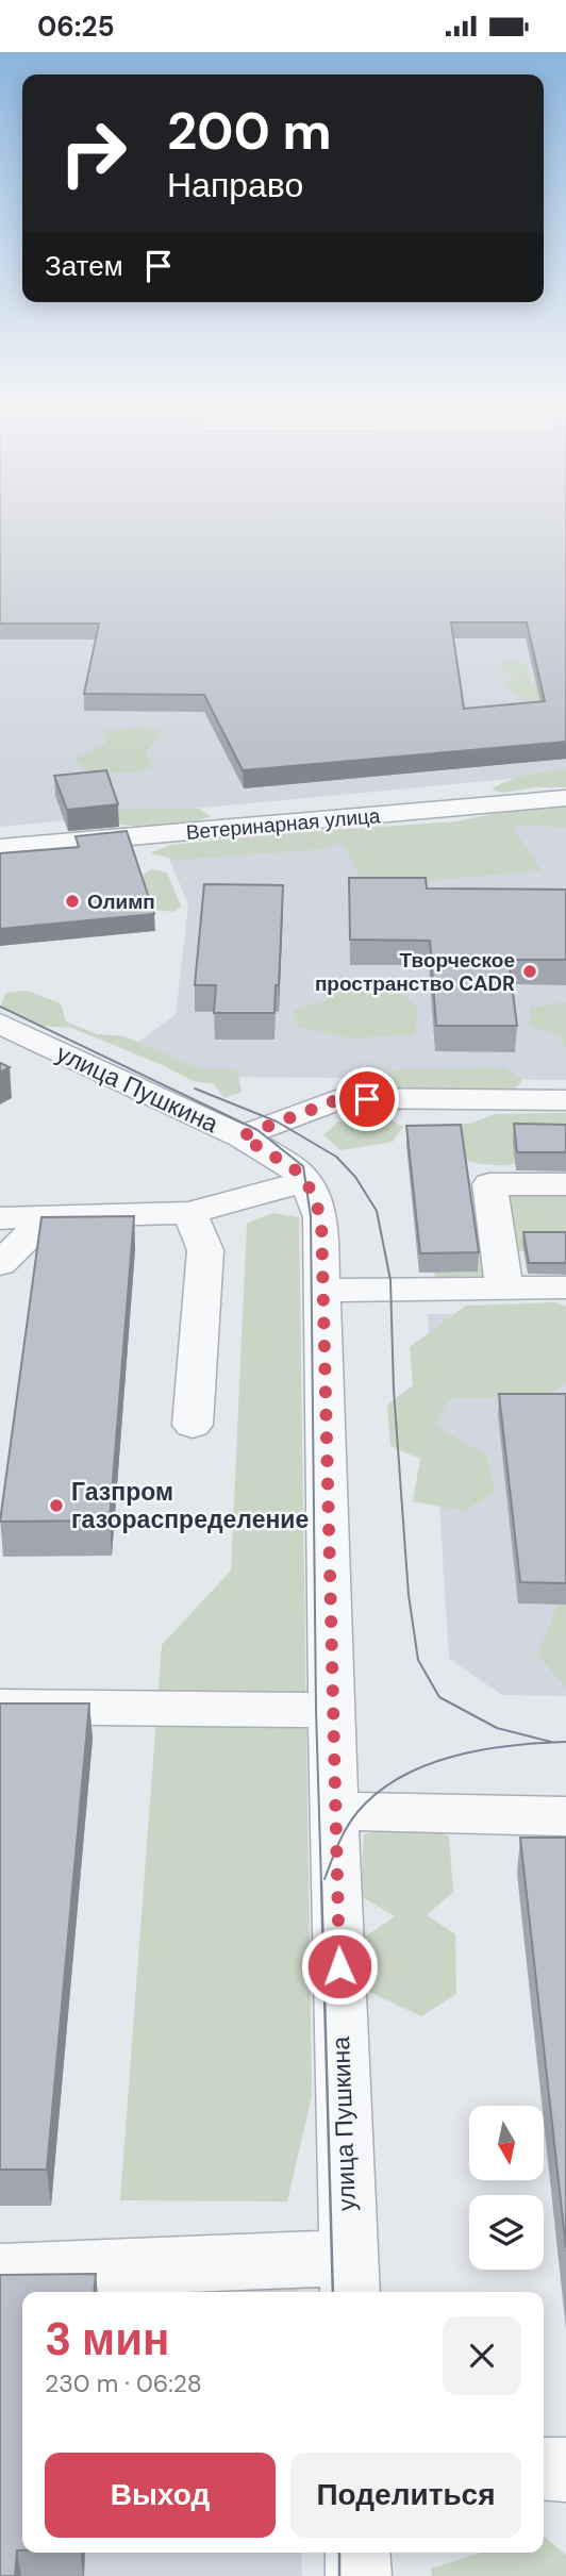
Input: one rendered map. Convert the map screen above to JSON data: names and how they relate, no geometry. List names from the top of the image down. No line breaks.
{"streets":{"street":["Ветеринарная улица","улица Пушкина"]},"places":["Олимп","Творческое пространство CADR","Газпром газораспределение"],"north":"bottom","page":{"status":"06:25","turn":["200 m","Направо"],"then":"Затем","heading":["3 мин","230 m · 06:28"],"buttons":["Выход","Поделиться"]}}
